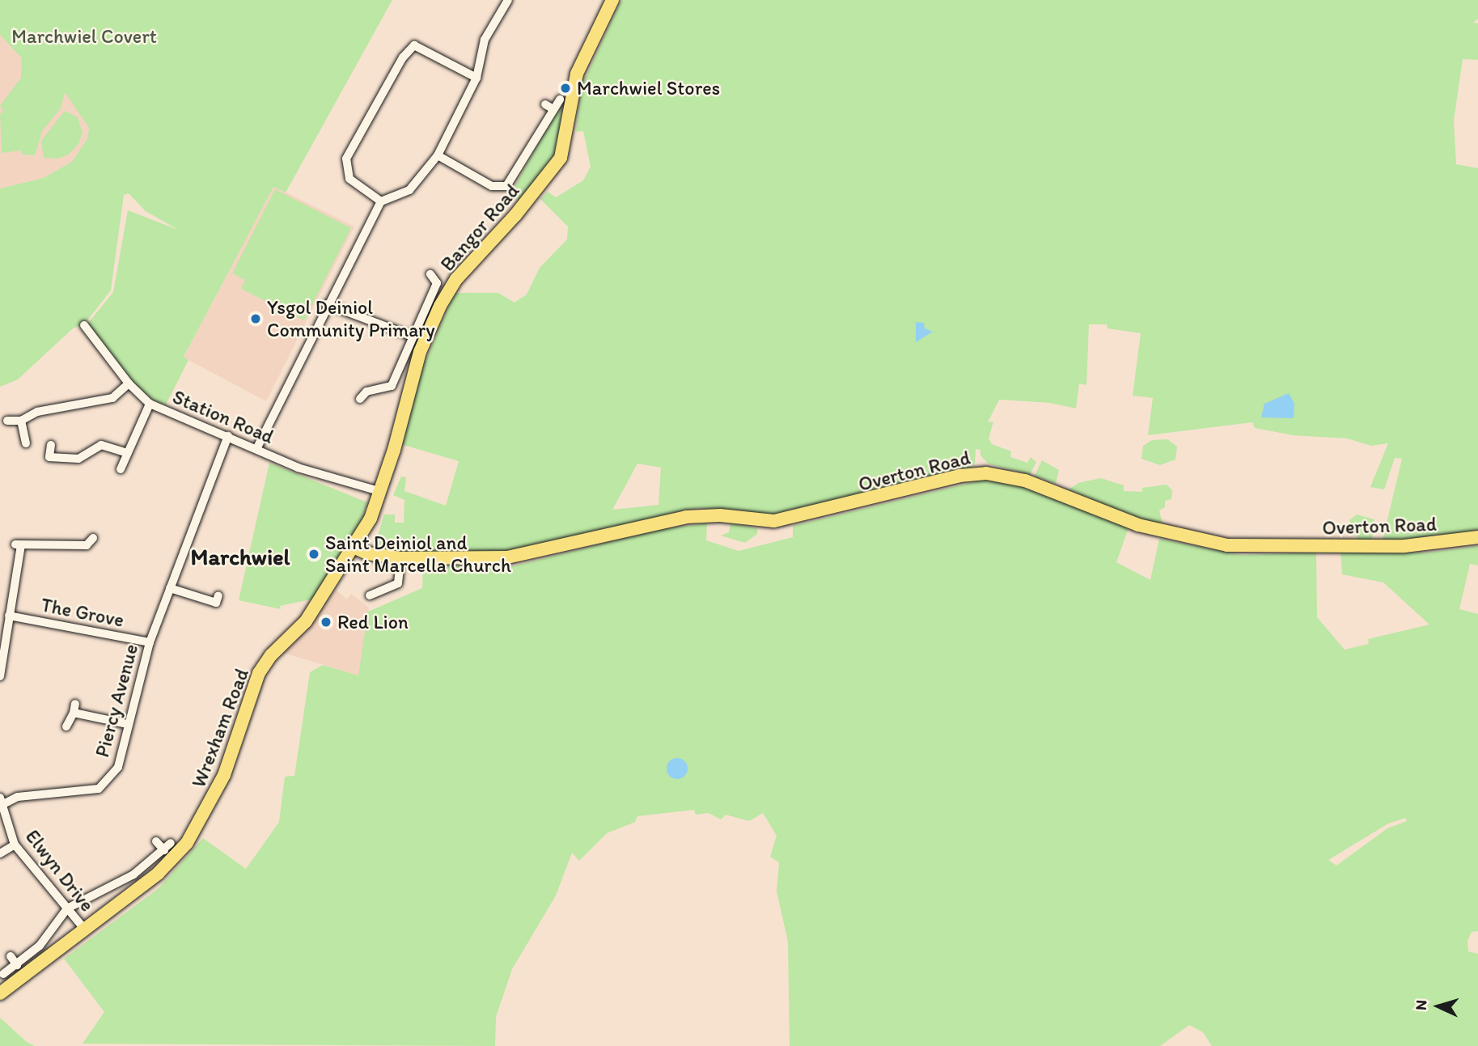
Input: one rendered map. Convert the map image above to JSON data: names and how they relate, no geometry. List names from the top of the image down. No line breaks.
{"streets":{"main road":["Bangor Road","Overton Road","Wrexham Road"],"street":["Station Road","The Grove","Piercy Avenue","Elwyn Drive"]},"crossings":[["Bangor Road","Station Road"],["Bangor Road","Overton Road"],["Bangor Road","Wrexham Road"],["Station Road","Piercy Avenue"],["Overton Road","Wrexham Road"],["The Grove","Piercy Avenue"],["Piercy Avenue","Elwyn Drive"],["Wrexham Road","Elwyn Drive"]],"districts":["Marchwiel"],"parks":["Marchwiel Covert"],"places":["Marchwiel Stores","Ysgol Deiniol Community Primary","Saint Deiniol and Saint Marcella Church","Red Lion"],"north":"left"}
